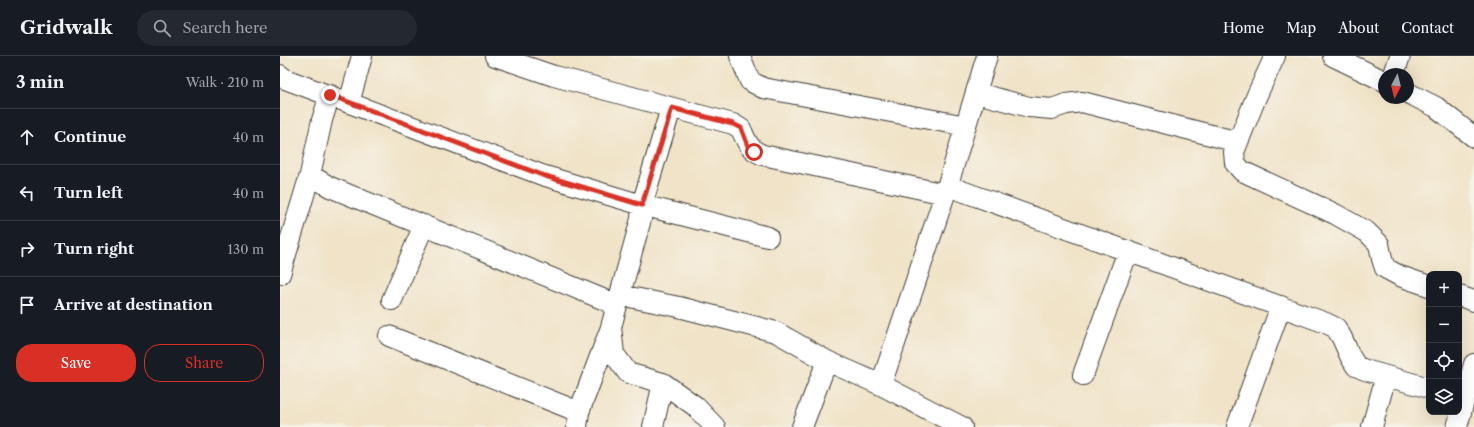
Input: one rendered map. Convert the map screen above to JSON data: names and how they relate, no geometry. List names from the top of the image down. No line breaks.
{"north":"bottom","page":{"header":"Gridwalk","search":"Search here","nav":["Home","Map","About","Contact"],"heading":["3 min","Walk · 210 m"],"list":[["Continue","40 m"],["Turn left","40 m"],["Turn right","130 m"],"Arrive at destination"],"map_buttons":["+","−"],"buttons":["Save","Share"]}}
